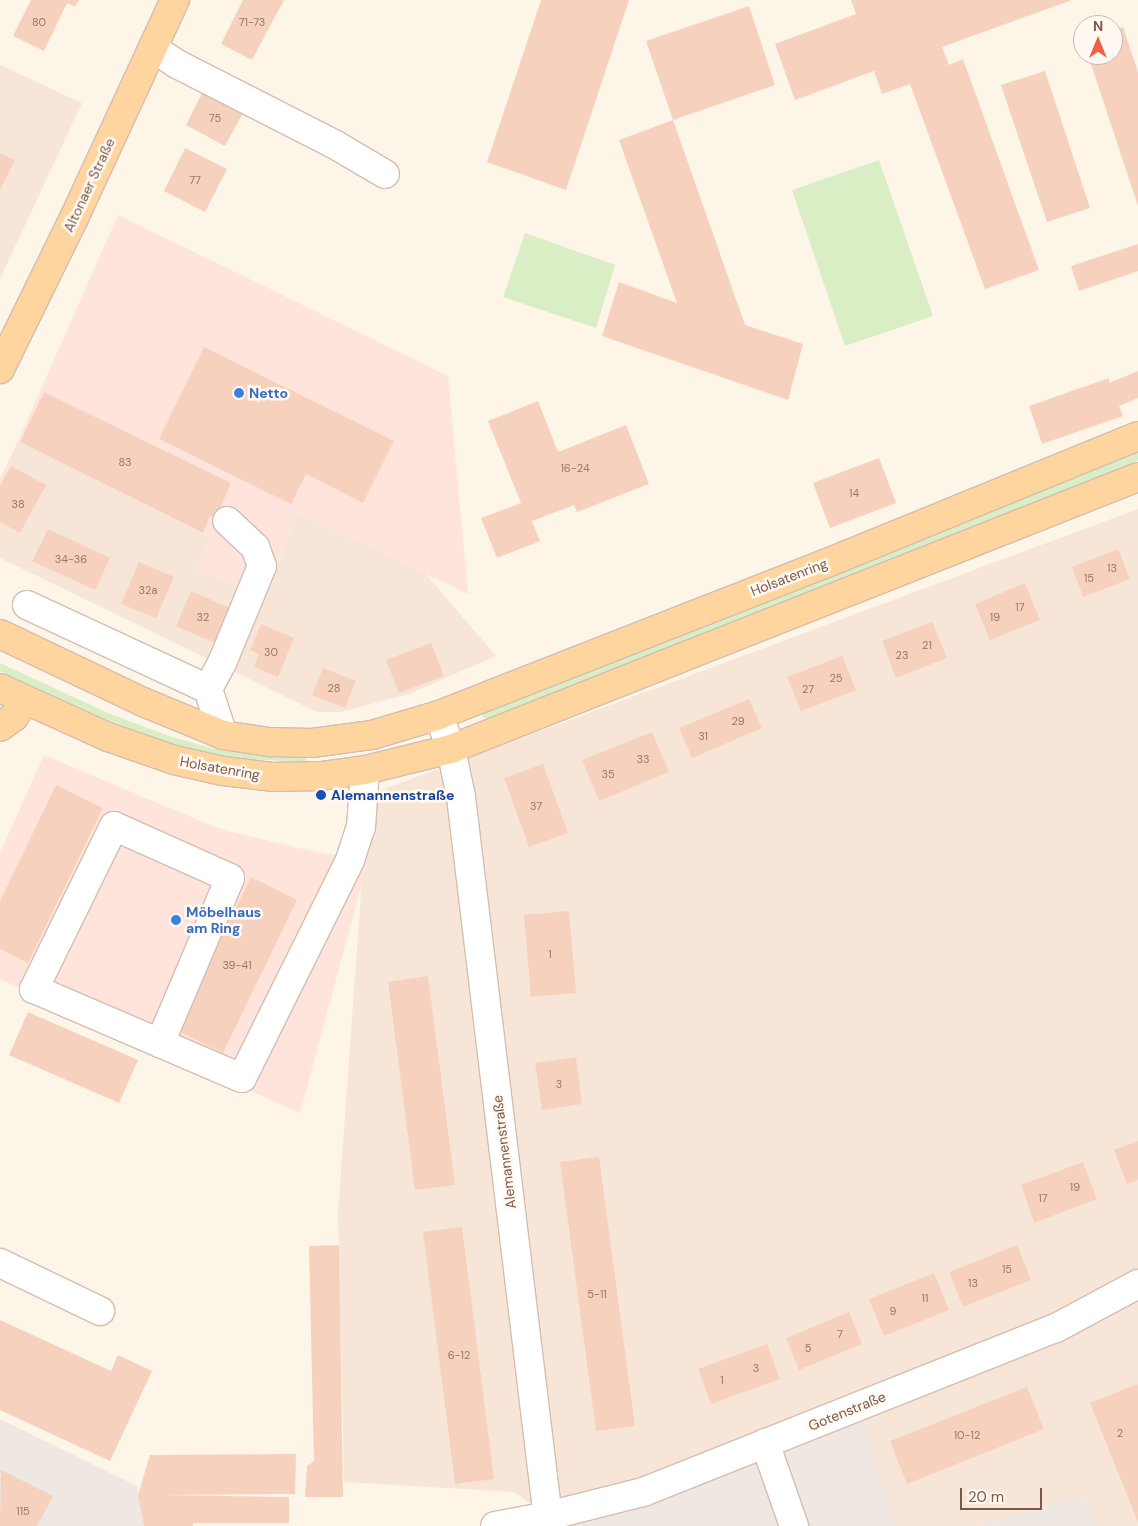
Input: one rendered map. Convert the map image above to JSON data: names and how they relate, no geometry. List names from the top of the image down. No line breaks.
{"streets":{"main road":["Altonaer Straße","Holsatenring"],"street":["Alemannenstraße","Gotenstraße"]},"crossings":[["Holsatenring","Alemannenstraße"],["Alemannenstraße","Gotenstraße"]],"places":["Netto","Alemannenstraße","Möbelhaus am Ring"],"house_numbers":["80","71-73","75","77","83","16-24","14","38","34-36","13","15","32a","17","32","19","21","30","23","25","28","27","29","31","33","35","37","1","39-41","3","19","17","15","13","5-11","11","9","7","5","6-12","3","1","2","10-12","115"],"scale_bar":"20 m","north":"top"}
